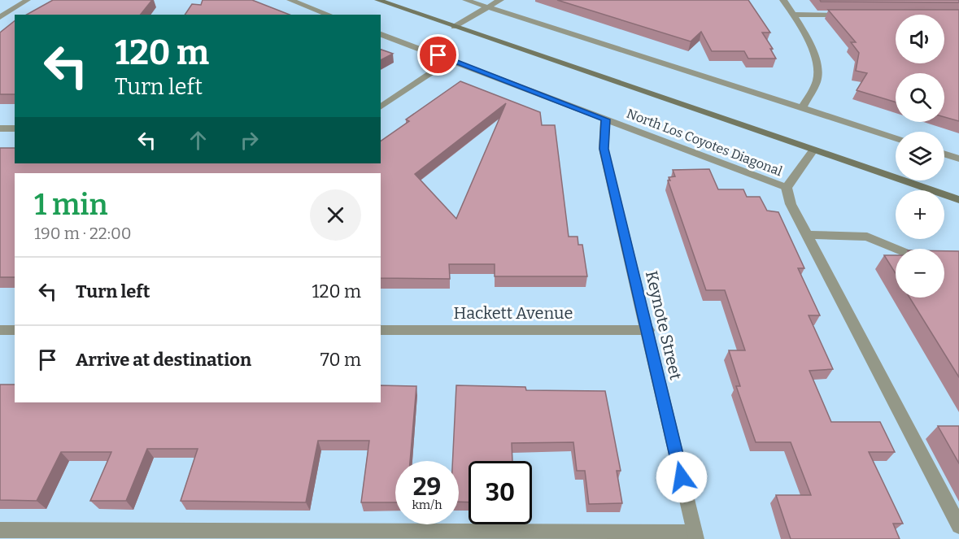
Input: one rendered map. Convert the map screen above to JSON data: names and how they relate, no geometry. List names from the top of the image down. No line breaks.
{"streets":{"main road":["North Los Coyotes Diagonal"],"street":["Hackett Avenue","Keynote Street"]},"crossings":[["North Los Coyotes Diagonal","Keynote Street"],["Hackett Avenue","Keynote Street"]],"page":{"map_buttons":["+","−"],"turn":["120 m","Turn left"],"heading":["1 min","190 m · 22:00"],"list":[{"name":"Turn left","value":"120 m"},{"name":"Arrive at destination","value":"70 m"}],"speed":"29 km/h","limit":"30"}}
